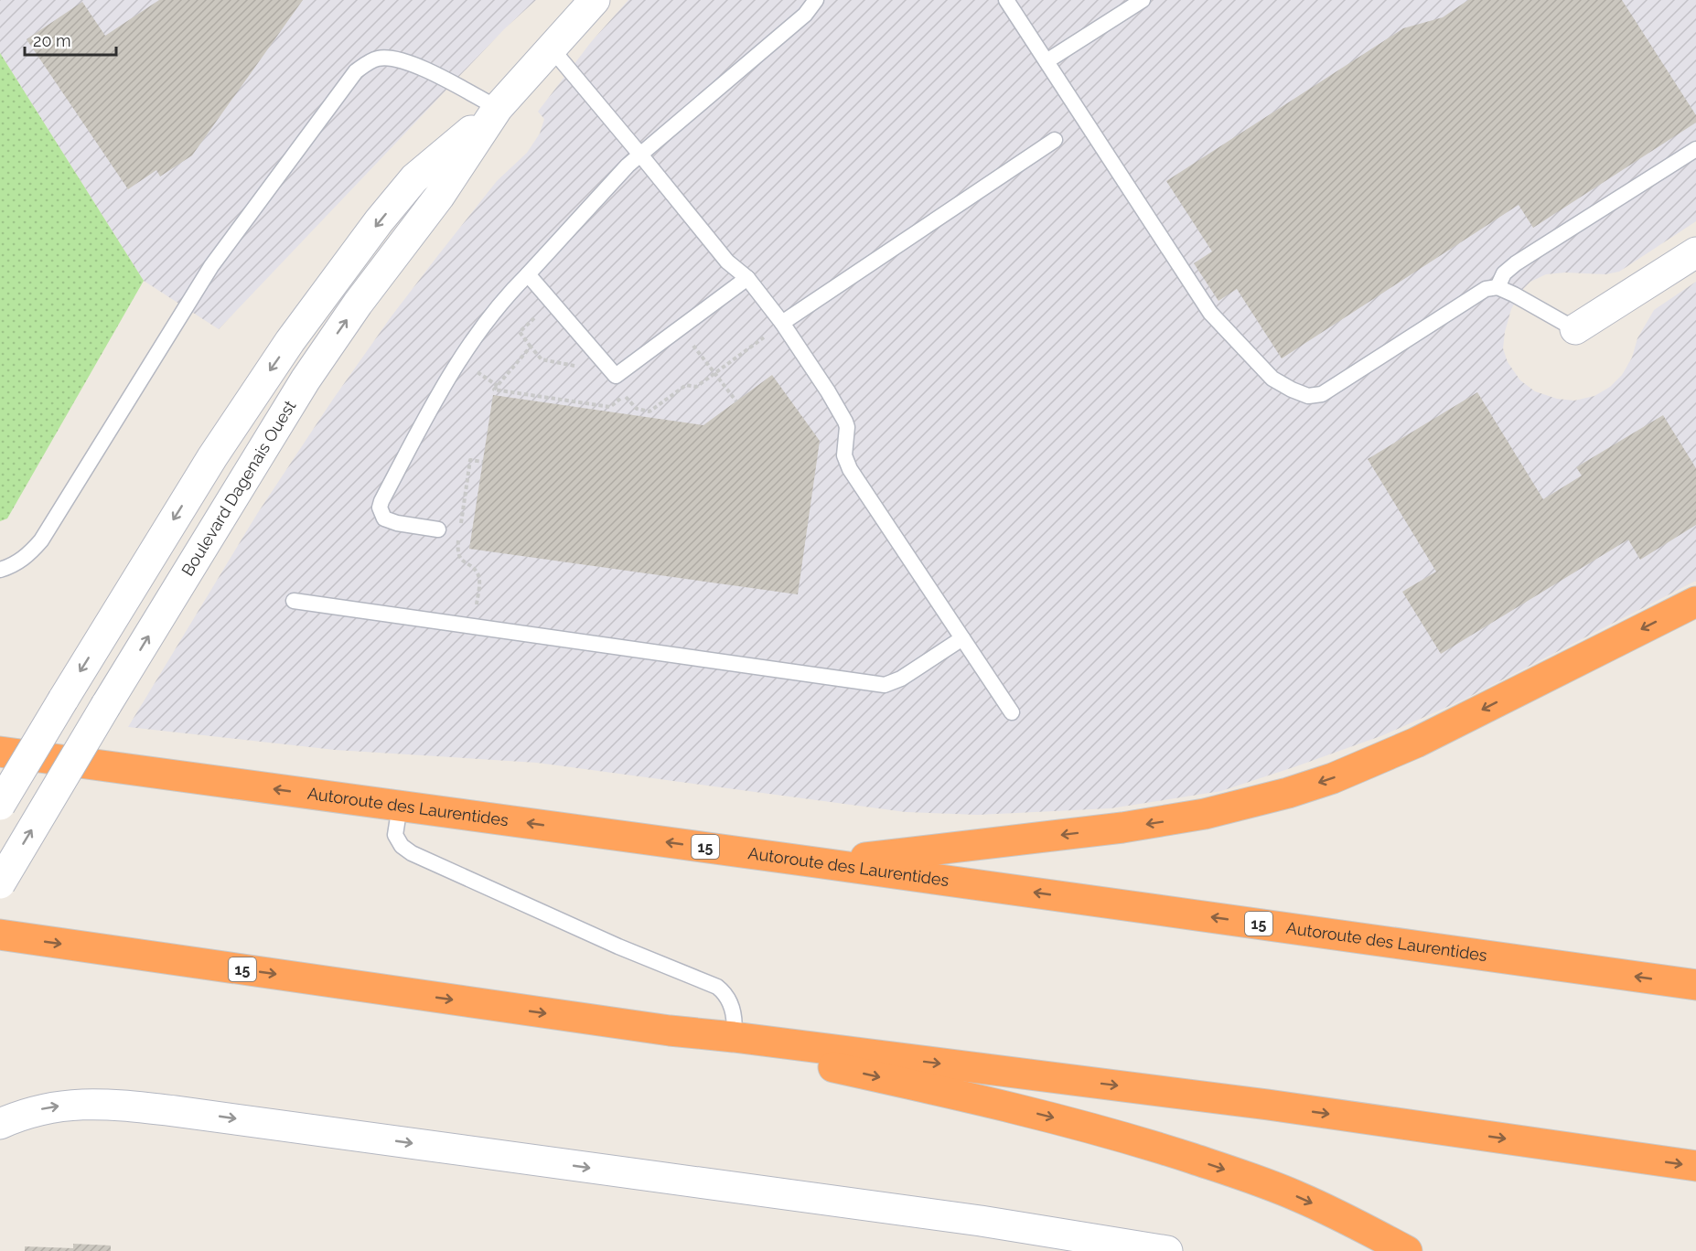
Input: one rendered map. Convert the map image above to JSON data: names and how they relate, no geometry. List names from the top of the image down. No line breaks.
{"streets":{"highway":["Autoroute des Laurentides","15"],"main road":["Boulevard Dagenais Ouest"]},"scale_bar":"20 m"}
